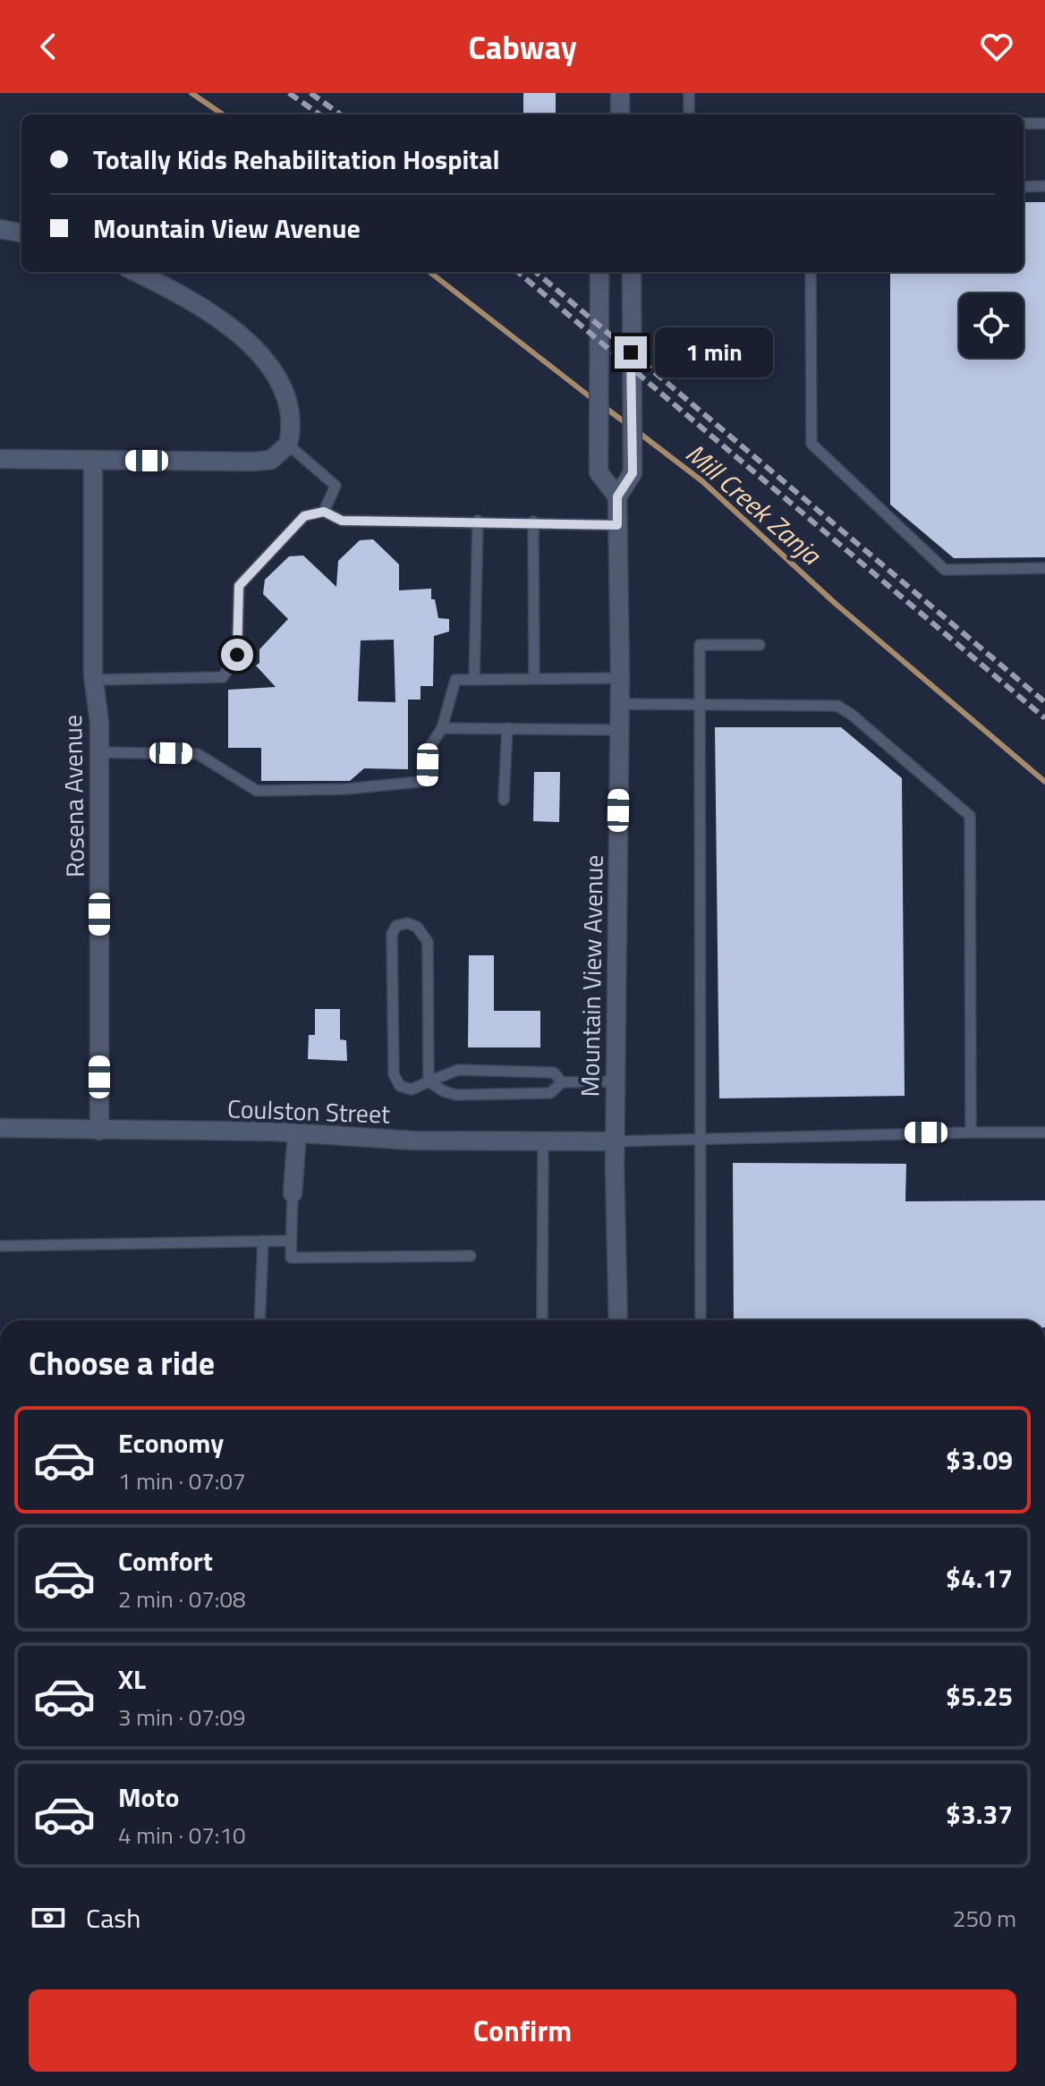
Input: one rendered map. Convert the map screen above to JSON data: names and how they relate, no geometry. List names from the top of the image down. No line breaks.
{"streets":{"street":["Rosena Avenue","Mountain View Avenue","Coulston Street"]},"crossings":[["Rosena Avenue","Coulston Street"],["Mountain View Avenue","Coulston Street"]],"water":["Mill Creek Zanja"],"page":{"header":"Cabway","banner":["Totally Kids Rehabilitation Hospital","Mountain View Avenue"],"bubble":"1 min","heading":"Choose a ride","list":[{"name":"Economy","note":"1 min · 07:07","value":"$3.09"},{"name":"Comfort","note":"2 min · 07:08","value":"$4.17"},{"name":"XL","note":"3 min · 07:09","value":"$5.25"},{"name":"Moto","note":"4 min · 07:10","value":"$3.37"}],"pay":["Cash","250 m"],"buttons":"Confirm"}}
